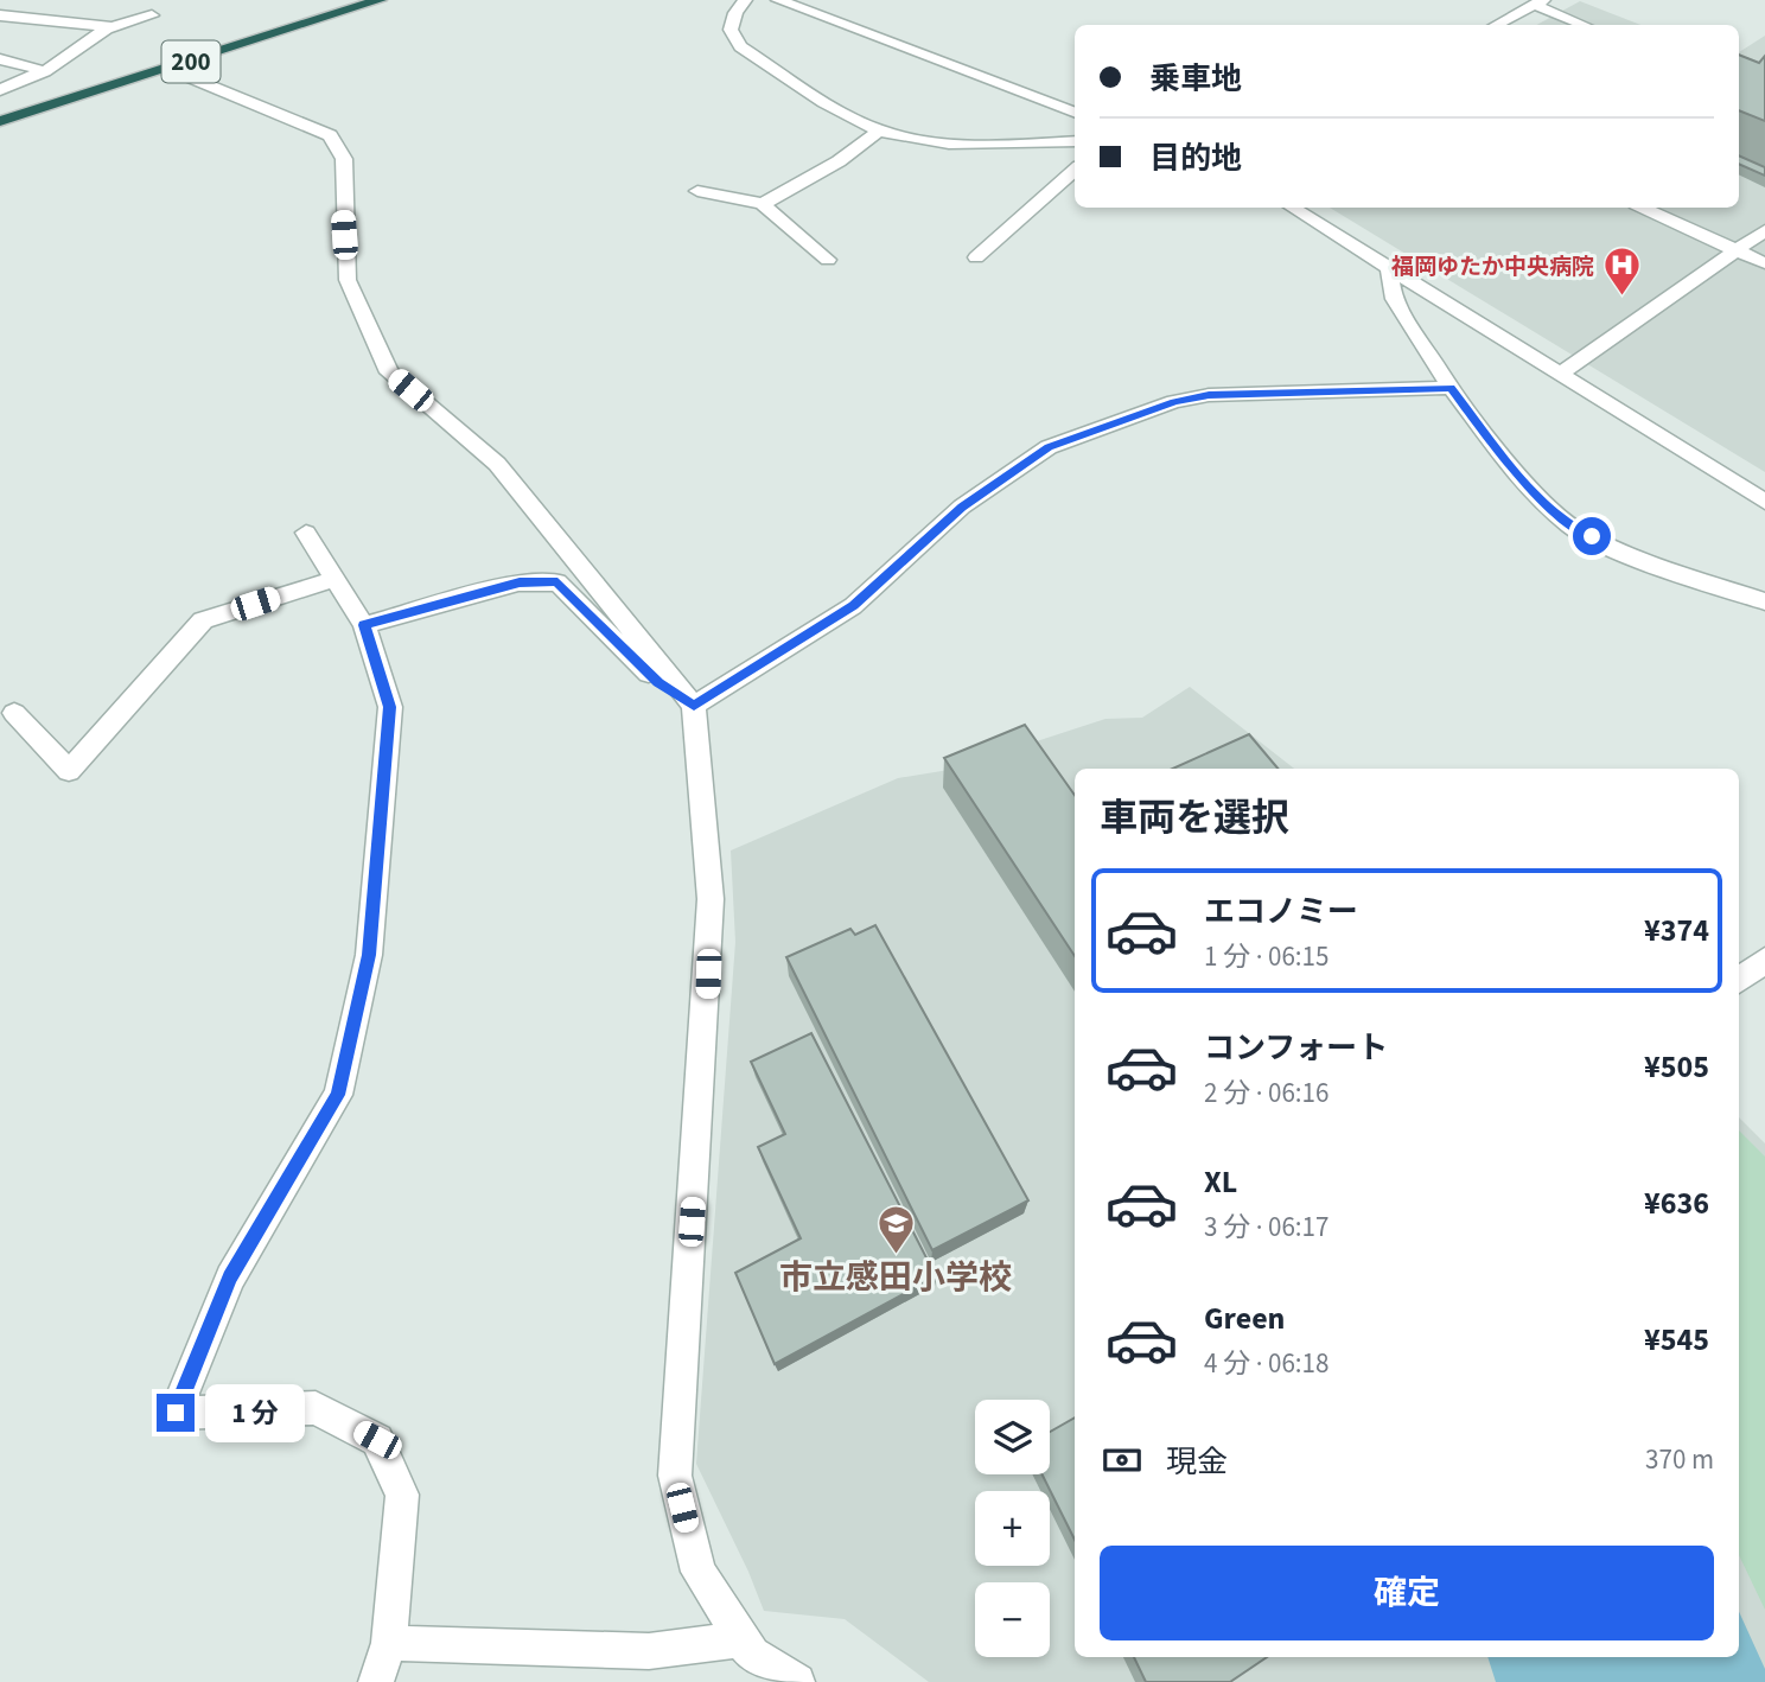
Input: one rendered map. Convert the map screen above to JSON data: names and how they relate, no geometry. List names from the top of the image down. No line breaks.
{"streets":{"highway":["200"]},"places":{"hospital":["福岡ゆたか中央病院"],"school or university":["市立感田小学校"]},"page":{"banner":["乗車地","目的地"],"heading":"車両を選択","list":[{"name":"エコノミー","note":"1 分 · 06:15","value":"¥374"},{"name":"コンフォート","note":"2 分 · 06:16","value":"¥505"},{"name":"XL","note":"3 分 · 06:17","value":"¥636"},{"name":"Green","note":"4 分 · 06:18","value":"¥545"}],"bubble":"1 分","map_buttons":["+","−"],"pay":["現金","370 m"],"buttons":"確定"}}
